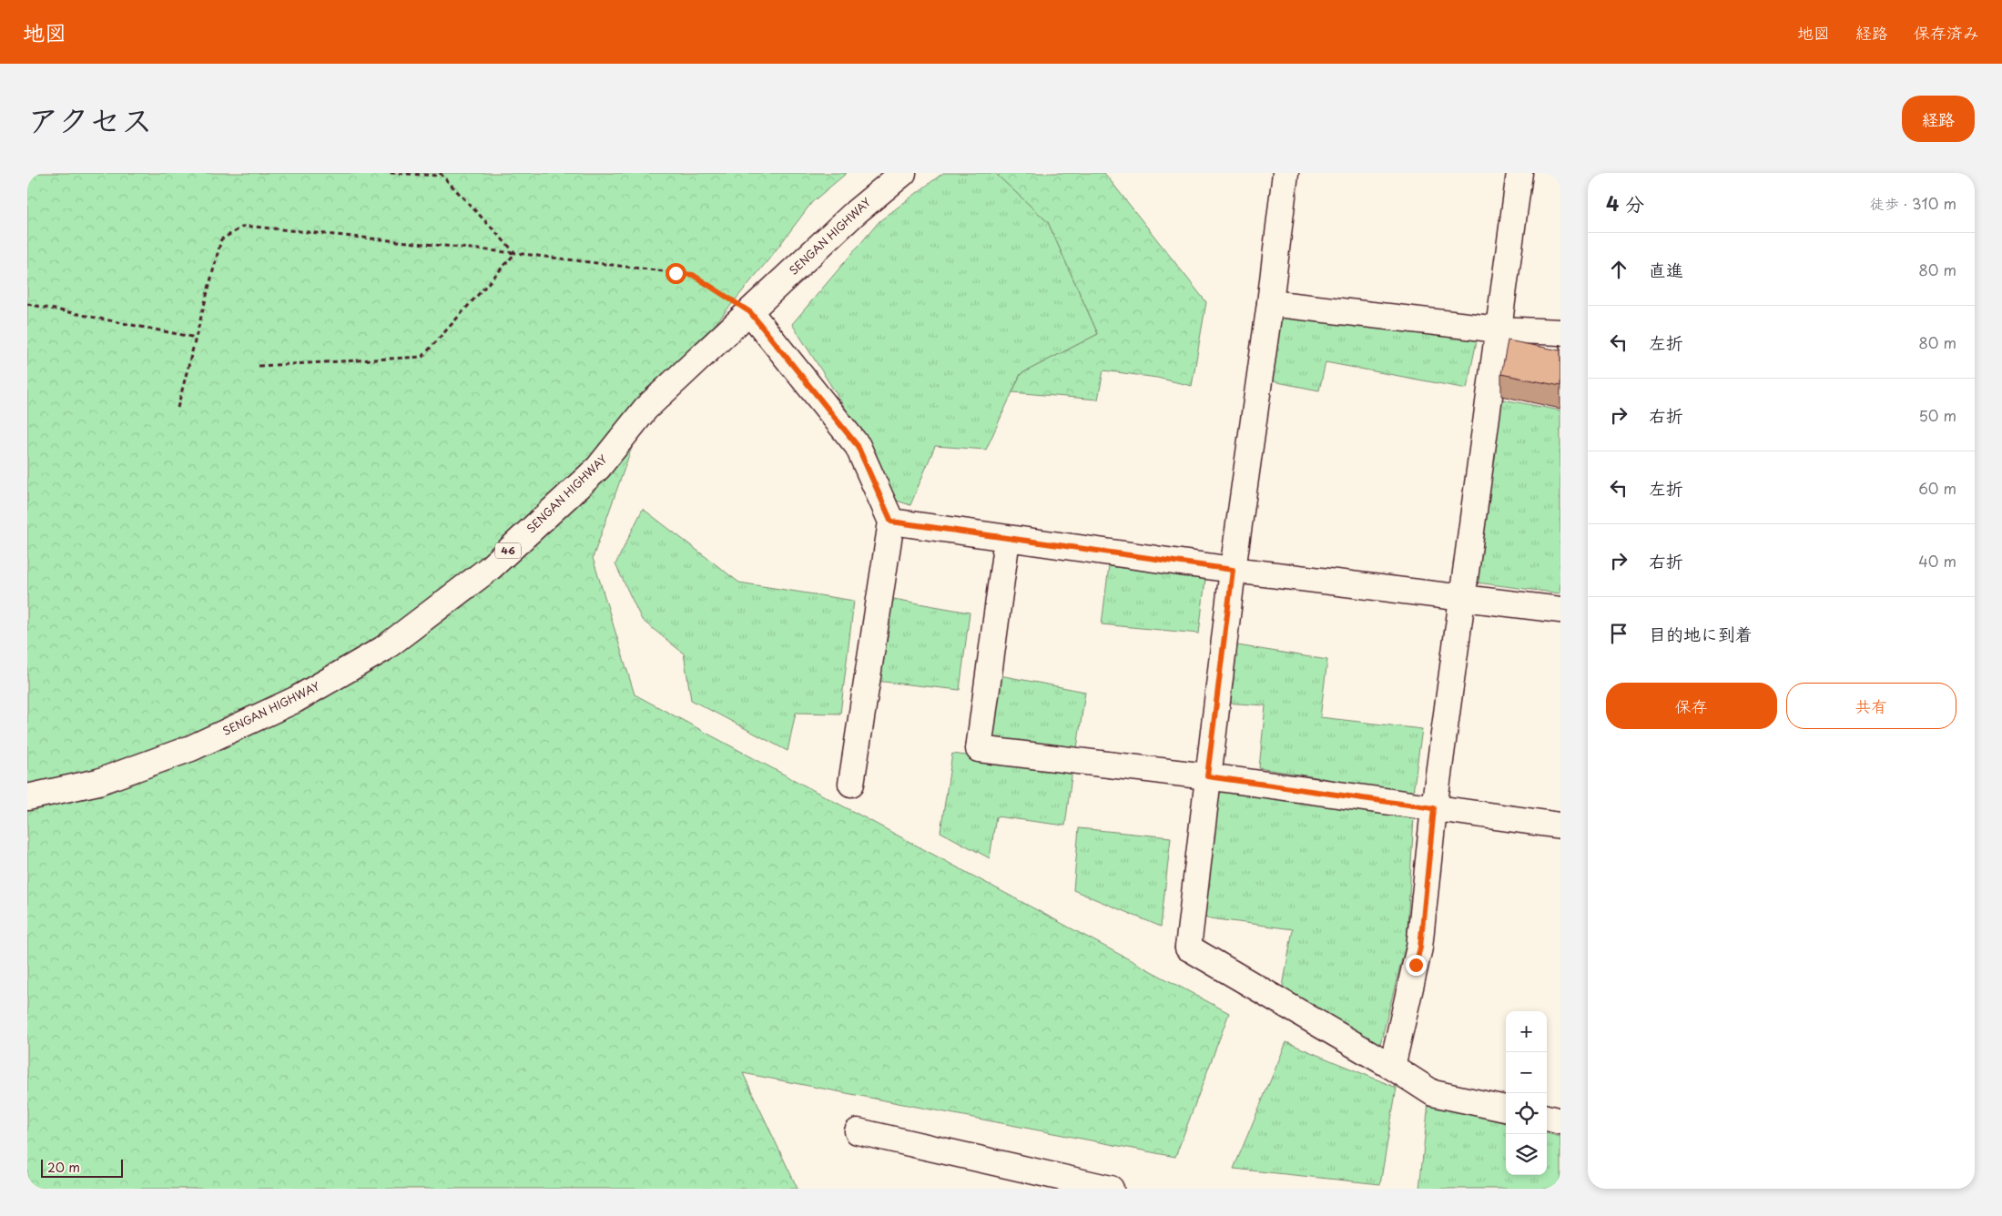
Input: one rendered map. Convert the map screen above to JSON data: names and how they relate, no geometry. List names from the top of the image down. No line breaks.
{"streets":{"main road":["SENGAN HIGHWAY","46"]},"scale_bar":"20 m","page":{"header":"地図","nav":["地図","経路","保存済み"],"title":"アクセス","buttons":["経路",["保存","共有"]],"heading":["4 分","徒歩 · 310 m"],"list":[["直進","80 m"],["左折","80 m"],["右折","50 m"],["左折","60 m"],["右折","40 m"],"目的地に到着"],"map_buttons":["+","−"],"scale":"20 m"}}
